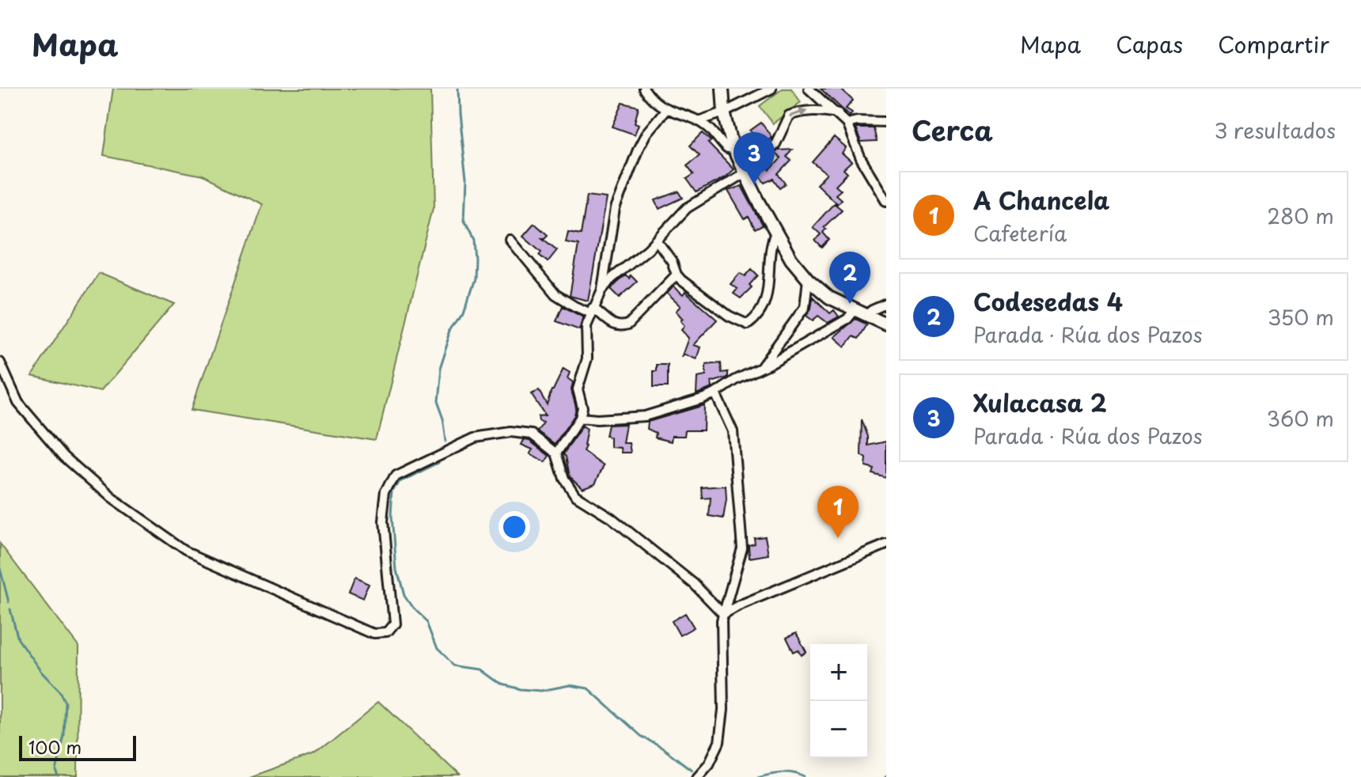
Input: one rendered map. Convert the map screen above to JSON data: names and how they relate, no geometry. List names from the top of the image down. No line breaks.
{"scale_bar":"100 m","page":{"header":"Mapa","nav":["Mapa","Capas","Compartir"],"heading":["Cerca","3 resultados"],"pins":["3","2","1"],"list":[{"mark":"1","name":"A Chancela","note":"Cafetería","value":"280 m"},{"mark":"2","name":"Codesedas 4","note":"Parada · Rúa dos Pazos","value":"350 m"},{"mark":"3","name":"Xulacasa 2","note":"Parada · Rúa dos Pazos","value":"360 m"}],"map_buttons":["+","−"],"scale":"100 m"}}
